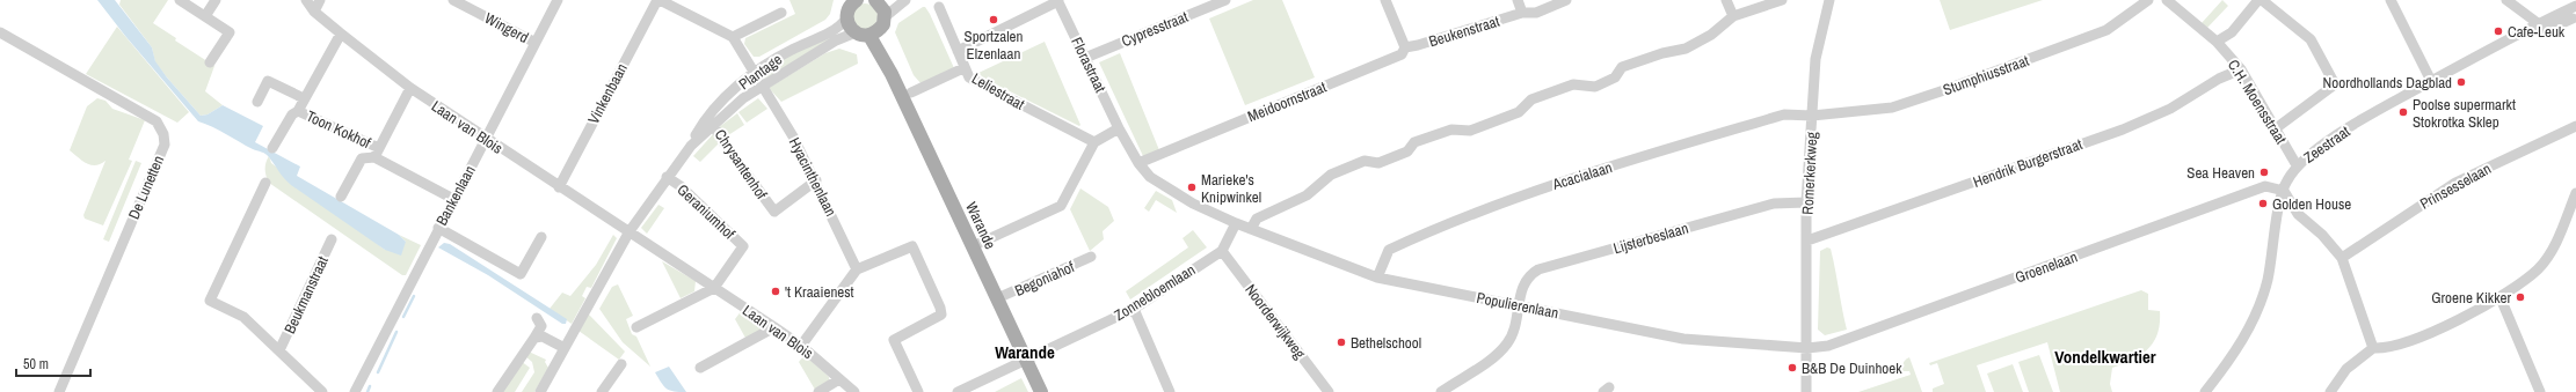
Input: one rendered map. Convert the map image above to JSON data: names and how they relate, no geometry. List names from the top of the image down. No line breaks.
{"streets":{"main road":["Warande"],"street":["Wingerd","Cypresstraat","Beukenstraat","Florastraat","Plantage","Stumphiusstraat","Leliestraat","Vinkenbaan","Meidoornstraat","C.H. Moensstraat","Laan van Blois","Toon Kokhof","Zeestraat","Hendrik Burgerstraat","Chrysantenhof","Romerkerkweg","Acacialaan","Hyacinthenlaan","Prinsesselaan","De Lunetten","Bankenlaan","Geraniumhof","Lijsterbeslaan","Groenelaan","Begoniahof","Zonnebloemlaan","Beukmanstraat","Populierenlaan","Noorderwijkweg"]},"crossings":[["Wingerd","Bankenlaan"],["Cypresstraat","Florastraat"],["Beukenstraat","Meidoornstraat"],["Florastraat","Meidoornstraat"],["Florastraat","Populierenlaan"],["Plantage","Laan van Blois"],["Plantage","Chrysantenhof"],["Plantage","Hyacinthenlaan"],["Plantage","Geraniumhof"],["Plantage","Warande"],["Stumphiusstraat","Romerkerkweg"],["Stumphiusstraat","Acacialaan"],["Vinkenbaan","Laan van Blois"],["C.H. Moensstraat","Zeestraat"],["C.H. Moensstraat","Hendrik Burgerstraat"],["Laan van Blois","Toon Kokhof"],["Laan van Blois","Bankenlaan"],["Laan van Blois","Geraniumhof"],["Toon Kokhof","Bankenlaan"],["Zeestraat","Groenelaan"],["Hendrik Burgerstraat","Romerkerkweg"],["Chrysantenhof","Hyacinthenlaan"],["Romerkerkweg","Acacialaan"],["Romerkerkweg","Lijsterbeslaan"],["Romerkerkweg","Groenelaan"],["Romerkerkweg","Populierenlaan"],["Acacialaan","Populierenlaan"],["Warande","Begoniahof"],["Warande","Zonnebloemlaan"],["Lijsterbeslaan","Populierenlaan"],["Groenelaan","Populierenlaan"],["Zonnebloemlaan","Noorderwijkweg"]],"districts":["Warande","Vondelkwartier"],"places":["Sportzalen Elzenlaan","Cafe-Leuk","Noordhollands Dagblad","Poolse supermarkt Stokrotka Sklep","Sea Heaven","Marieke's Knipwinkel","Golden House","'t Kraaienest","Groene Kikker","Bethelschool","B&B De Duinhoek"],"scale_bar":"50 m"}
